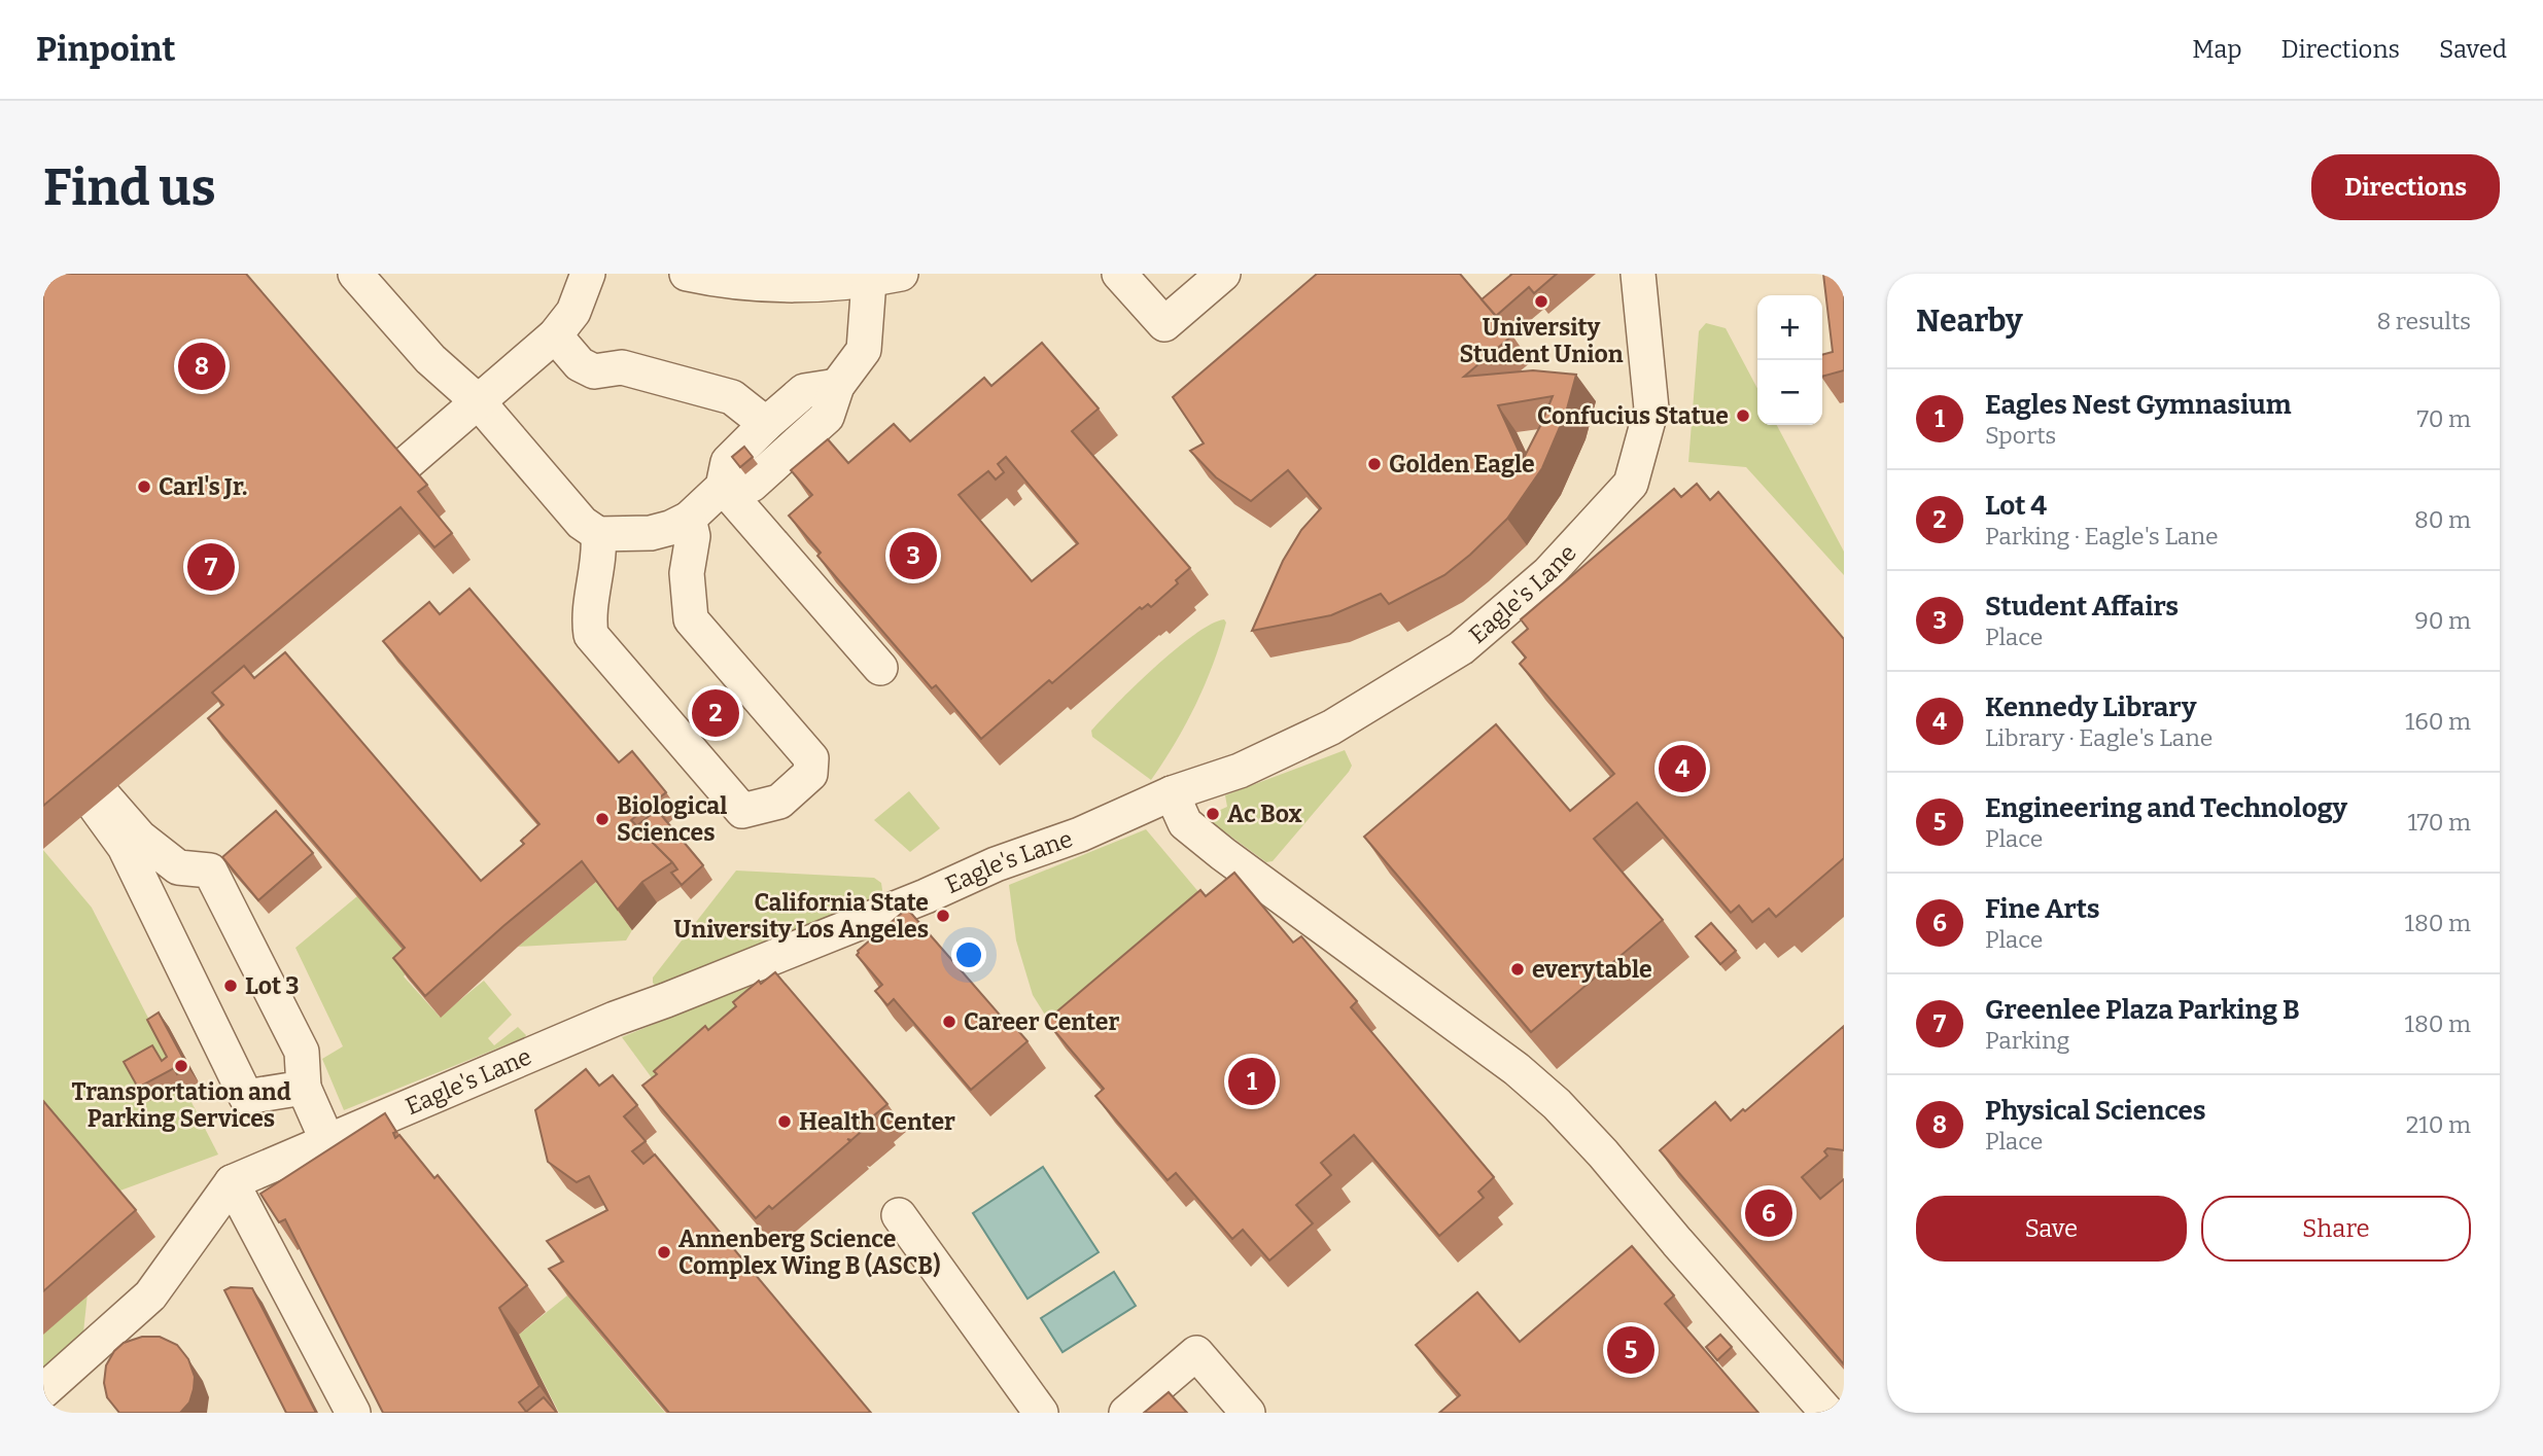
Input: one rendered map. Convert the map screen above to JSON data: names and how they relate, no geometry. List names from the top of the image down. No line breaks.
{"streets":{"street":["Eagle's Lane"]},"places":["University Student Union","Confucius Statue","Golden Eagle","Carl's Jr.","Ac Box","Biological Sciences","California State University Los Angeles","everytable","Lot 3","Career Center","Transportation and Parking Services","Health Center","Annenberg Science Complex Wing B (ASCB)"],"page":{"header":"Pinpoint","nav":["Map","Directions","Saved"],"buttons":["Directions",["Save","Share"]],"title":"Find us","heading":["Nearby","8 results"],"map_buttons":["+","−"],"pins":["8","3","7","2","4","1","6","5"],"list":[{"mark":"1","name":"Eagles Nest Gymnasium","note":"Sports","value":"70 m"},{"mark":"2","name":"Lot 4","note":"Parking · Eagle's Lane","value":"80 m"},{"mark":"3","name":"Student Affairs","note":"Place","value":"90 m"},{"mark":"4","name":"Kennedy Library","note":"Library · Eagle's Lane","value":"160 m"},{"mark":"5","name":"Engineering and Technology","note":"Place","value":"170 m"},{"mark":"6","name":"Fine Arts","note":"Place","value":"180 m"},{"mark":"7","name":"Greenlee Plaza Parking B","note":"Parking","value":"180 m"},{"mark":"8","name":"Physical Sciences","note":"Place","value":"210 m"}]}}
